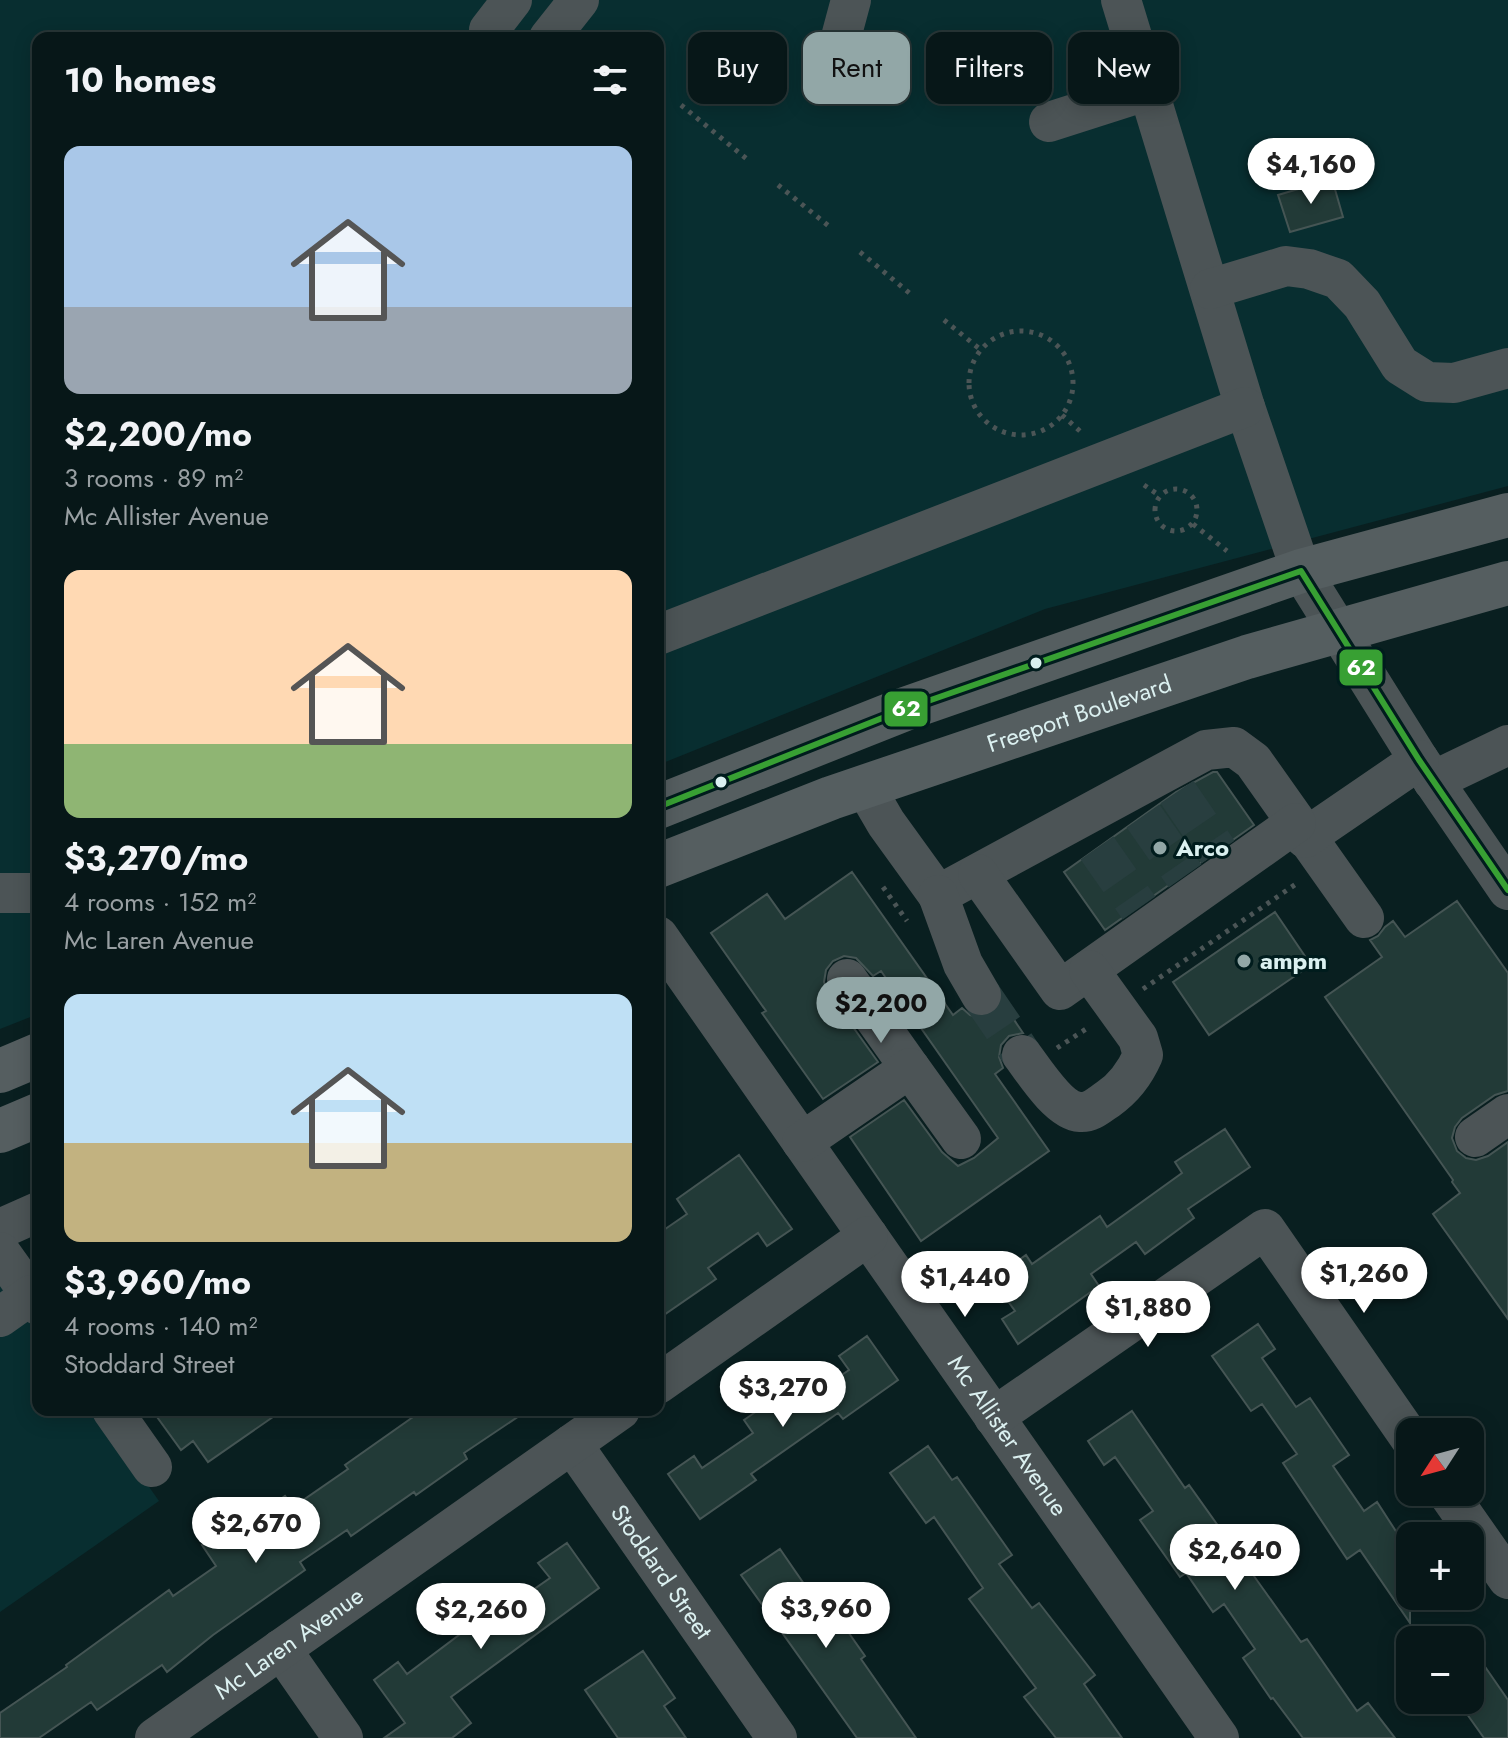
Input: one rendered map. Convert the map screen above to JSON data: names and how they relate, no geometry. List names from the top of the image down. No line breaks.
{"streets":{"main road":["Freeport Boulevard"],"street":["Mc Allister Avenue","Stoddard Street","Mc Laren Avenue"]},"crossings":[["Stoddard Street","Mc Laren Avenue"]],"places":["Arco","ampm"],"lines":["transit line 62"],"north":"bottom left","page":{"chip":["Buy","Rent","Filters","New"],"heading":"10 homes","list":[{"name":"$2,200/mo","note":"3 rooms · 89 m² · Mc Allister Avenue"},{"name":"$3,270/mo","note":"4 rooms · 152 m² · Mc Laren Avenue"},{"name":"$3,960/mo","note":"4 rooms · 140 m² · Stoddard Street"}],"price":["$4,160","$2,200","$1,260","$1,440","$1,880","$3,270","$2,670","$2,640","$3,960","$2,260"],"map_buttons":["+","−"]}}
